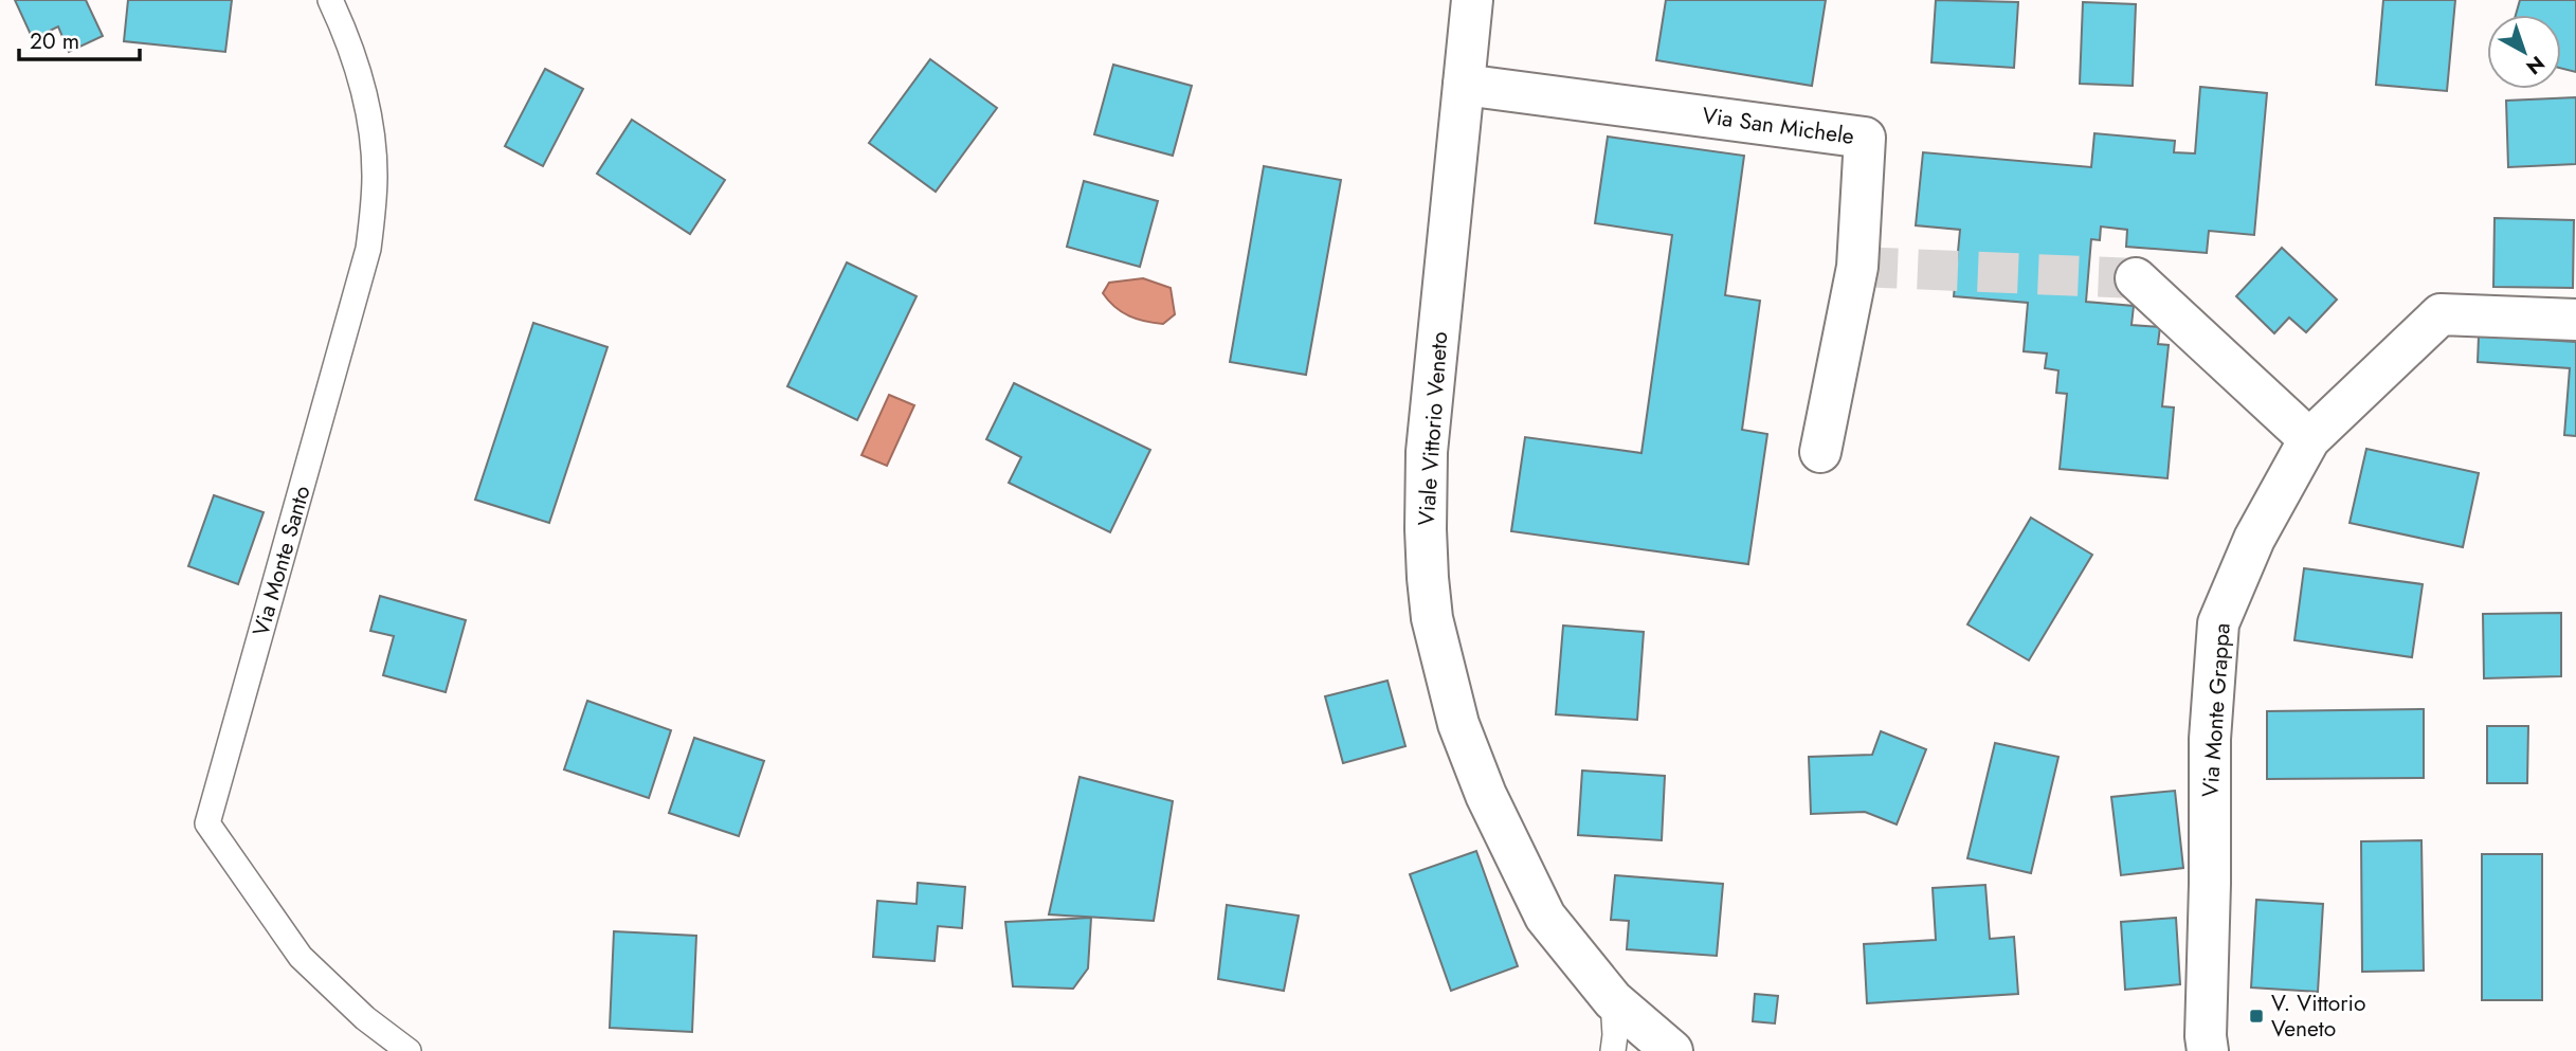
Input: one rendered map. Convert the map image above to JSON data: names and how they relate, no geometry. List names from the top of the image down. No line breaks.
{"streets":{"street":["Via San Michele","Viale Vittorio Veneto","Via Monte Grappa"],"lane":["Via Monte Santo"]},"crossings":[["Via San Michele","Viale Vittorio Veneto"]],"places":{"transit":["V. Vittorio Veneto"]},"scale_bar":"20 m","north":"bottom right"}
